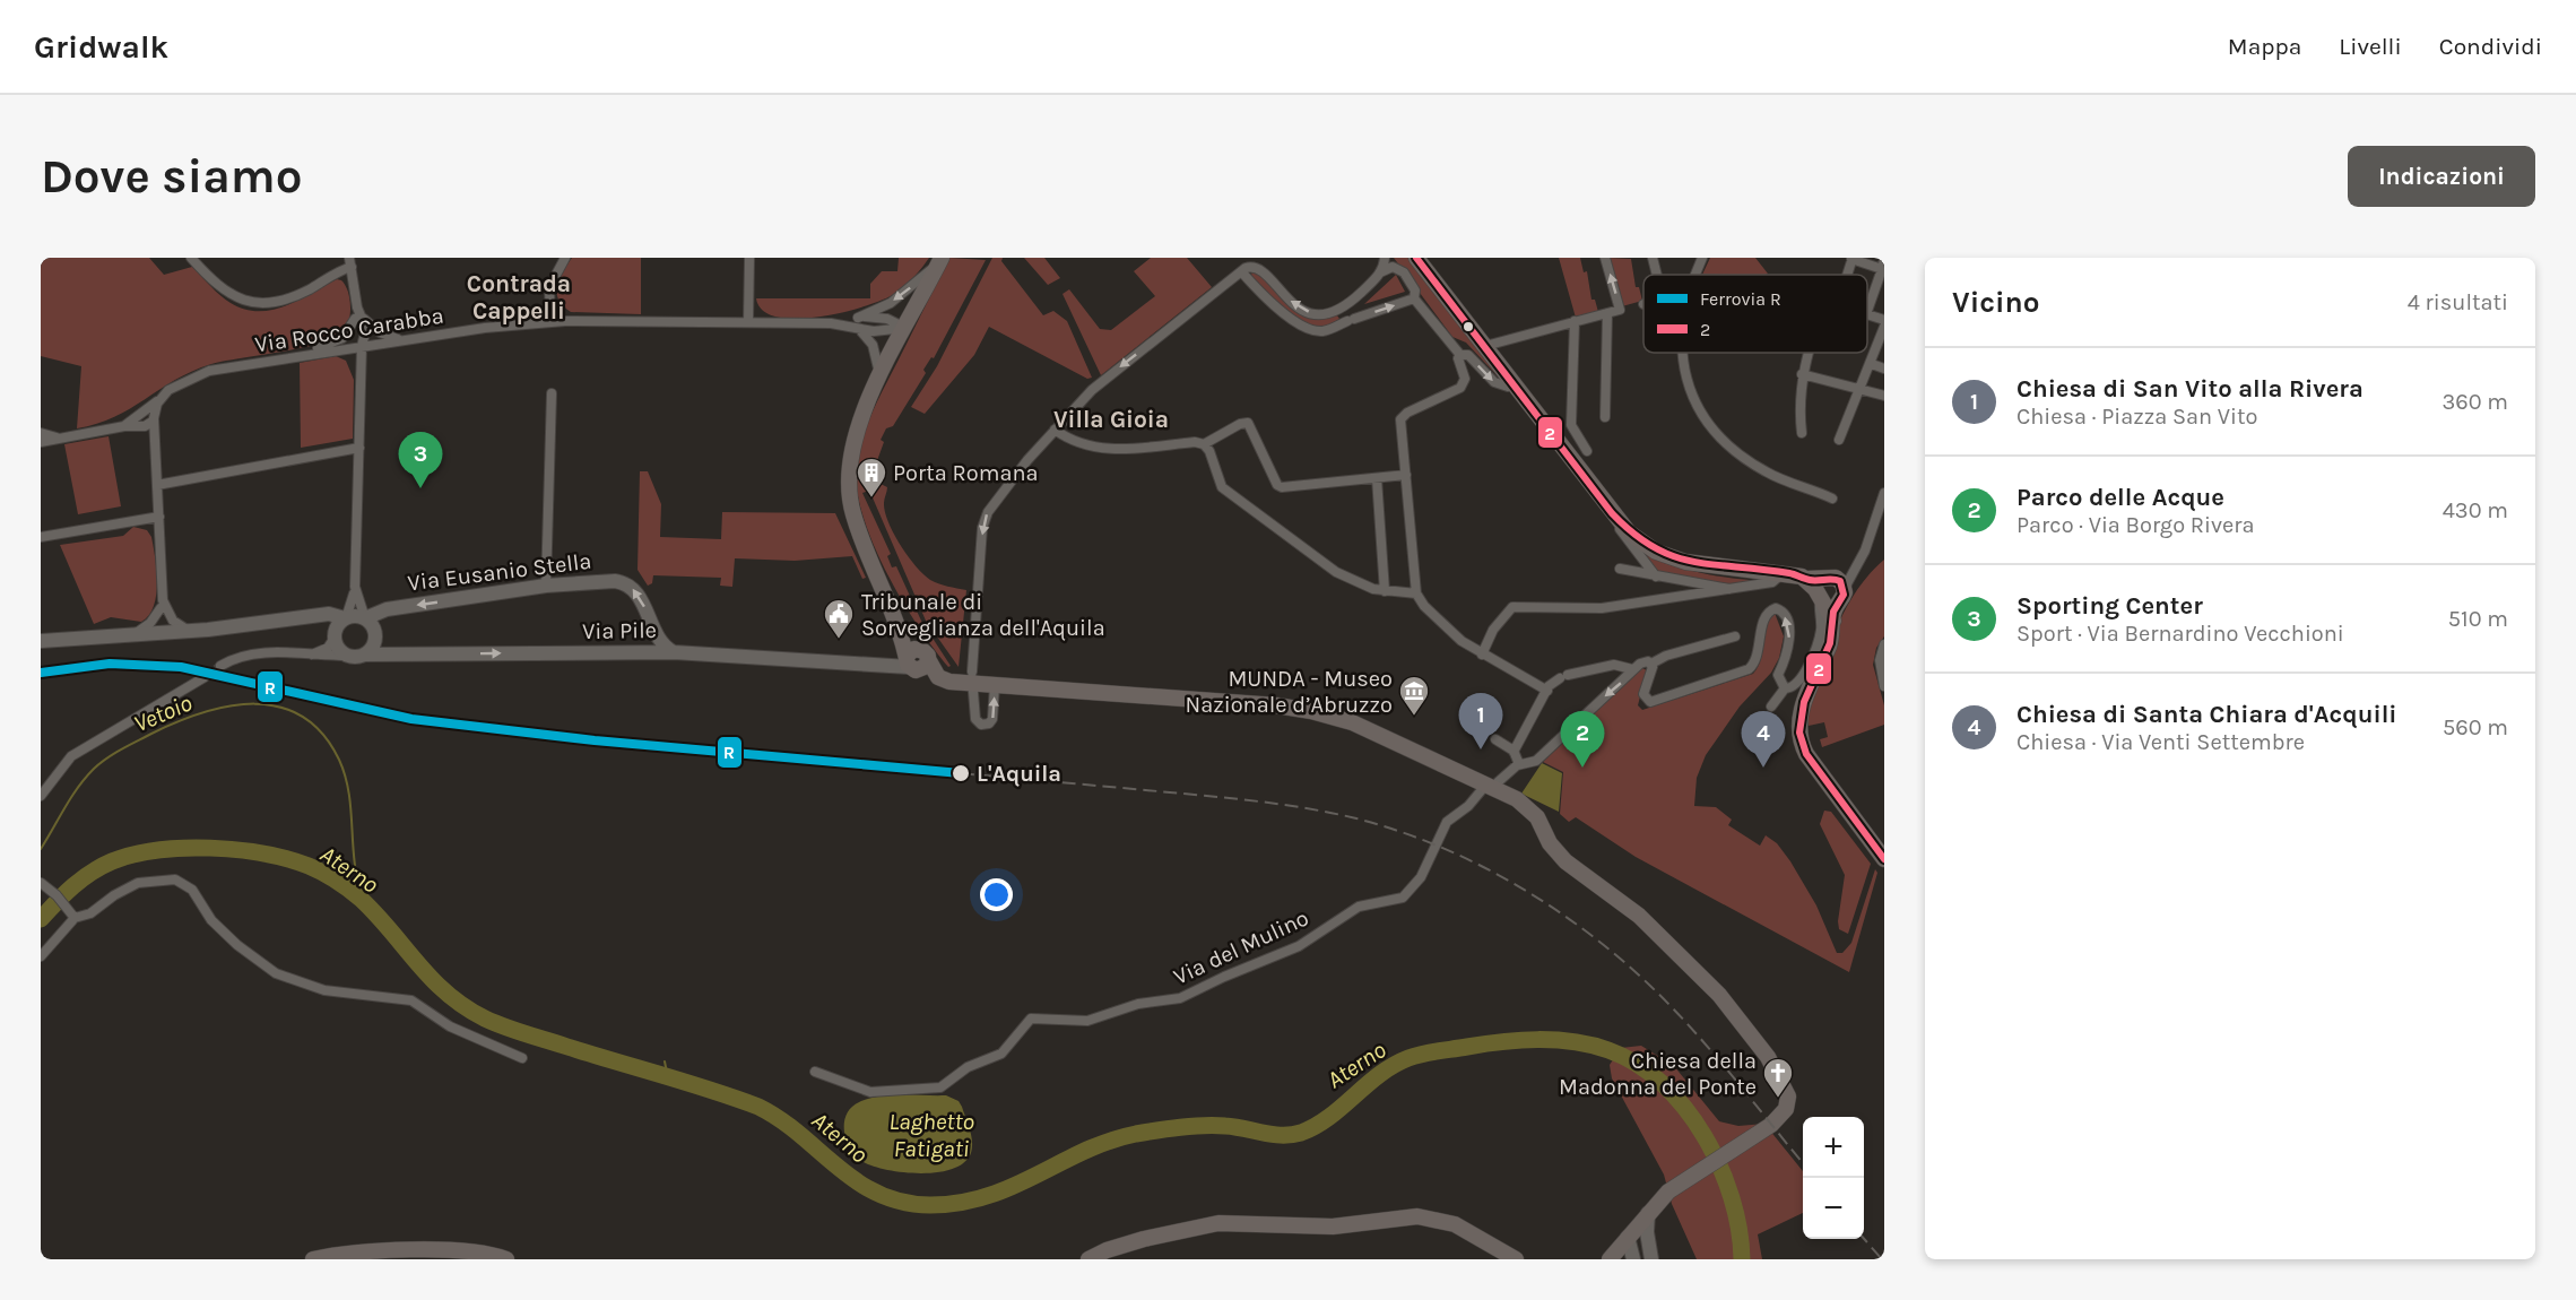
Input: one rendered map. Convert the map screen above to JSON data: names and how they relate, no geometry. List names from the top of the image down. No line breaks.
{"streets":{"street":["Via Rocco Carabba","Via Eusanio Stella","Via Pile","Via del Mulino"]},"crossings":[["Via Eusanio Stella","Via Pile"]],"one_way":["Via Eusanio Stella","Via Pile"],"districts":["Contrada Cappelli","Villa Gioia"],"water":["Vetoio","Aterno","Laghetto Fatigati"],"places":{"building":["Porta Romana"],"public building":["Tribunale di Sorveglianza dell'Aquila"],"museum":["MUNDA - Museo Nazionale d’Abruzzo"],"other":["L'Aquila"],"church":["Chiesa della Madonna del Ponte"]},"lines":["transit line 2","rail line R"],"legend":["Ferrovia R","2"],"page":{"header":"Gridwalk","nav":["Mappa","Livelli","Condividi"],"buttons":"Indicazioni","title":"Dove siamo","heading":["Vicino","4 risultati"],"list":[{"mark":"1","name":"Chiesa di San Vito alla Rivera","note":"Chiesa · Piazza San Vito","value":"360 m"},{"mark":"2","name":"Parco delle Acque","note":"Parco · Via Borgo Rivera","value":"430 m"},{"mark":"3","name":"Sporting Center","note":"Sport · Via Bernardino Vecchioni","value":"510 m"},{"mark":"4","name":"Chiesa di Santa Chiara d'Acquili","note":"Chiesa · Via Venti Settembre","value":"560 m"}],"pins":["3","1","2","4"],"map_buttons":["+","−"]}}
